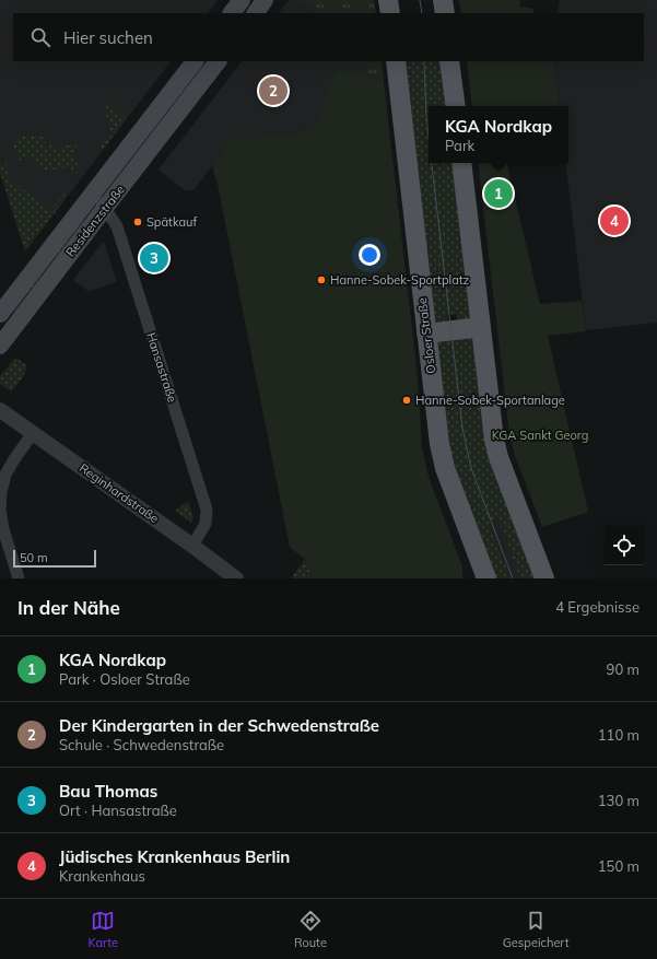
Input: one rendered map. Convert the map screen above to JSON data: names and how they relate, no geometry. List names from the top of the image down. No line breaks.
{"streets":{"main road":["Residenzstraße","Osloer Straße"],"street":["Hansastraße","Reginhardstraße"]},"crossings":[["Residenzstraße","Hansastraße"],["Hansastraße","Reginhardstraße"]],"parks":["KGA Sankt Georg"],"places":["Spätkauf","Hanne-Sobek-Sportplatz","Hanne-Sobek-Sportanlage"],"scale_bar":"50 m","page":{"search":"Hier suchen","pins":["2","1","4","3"],"popup":["KGA Nordkap","Park"],"scale":"50 m","heading":["In der Nähe","4 Ergebnisse"],"list":[{"mark":"1","name":"KGA Nordkap","note":"Park · Osloer Straße","value":"90 m"},{"mark":"2","name":"Der Kindergarten in der Schwedenstraße","note":"Schule · Schwedenstraße","value":"110 m"},{"mark":"3","name":"Bau Thomas","note":"Ort · Hansastraße","value":"130 m"},{"mark":"4","name":"Jüdisches Krankenhaus Berlin","note":"Krankenhaus","value":"150 m"}],"nav":["Karte","Route","Gespeichert"]}}
